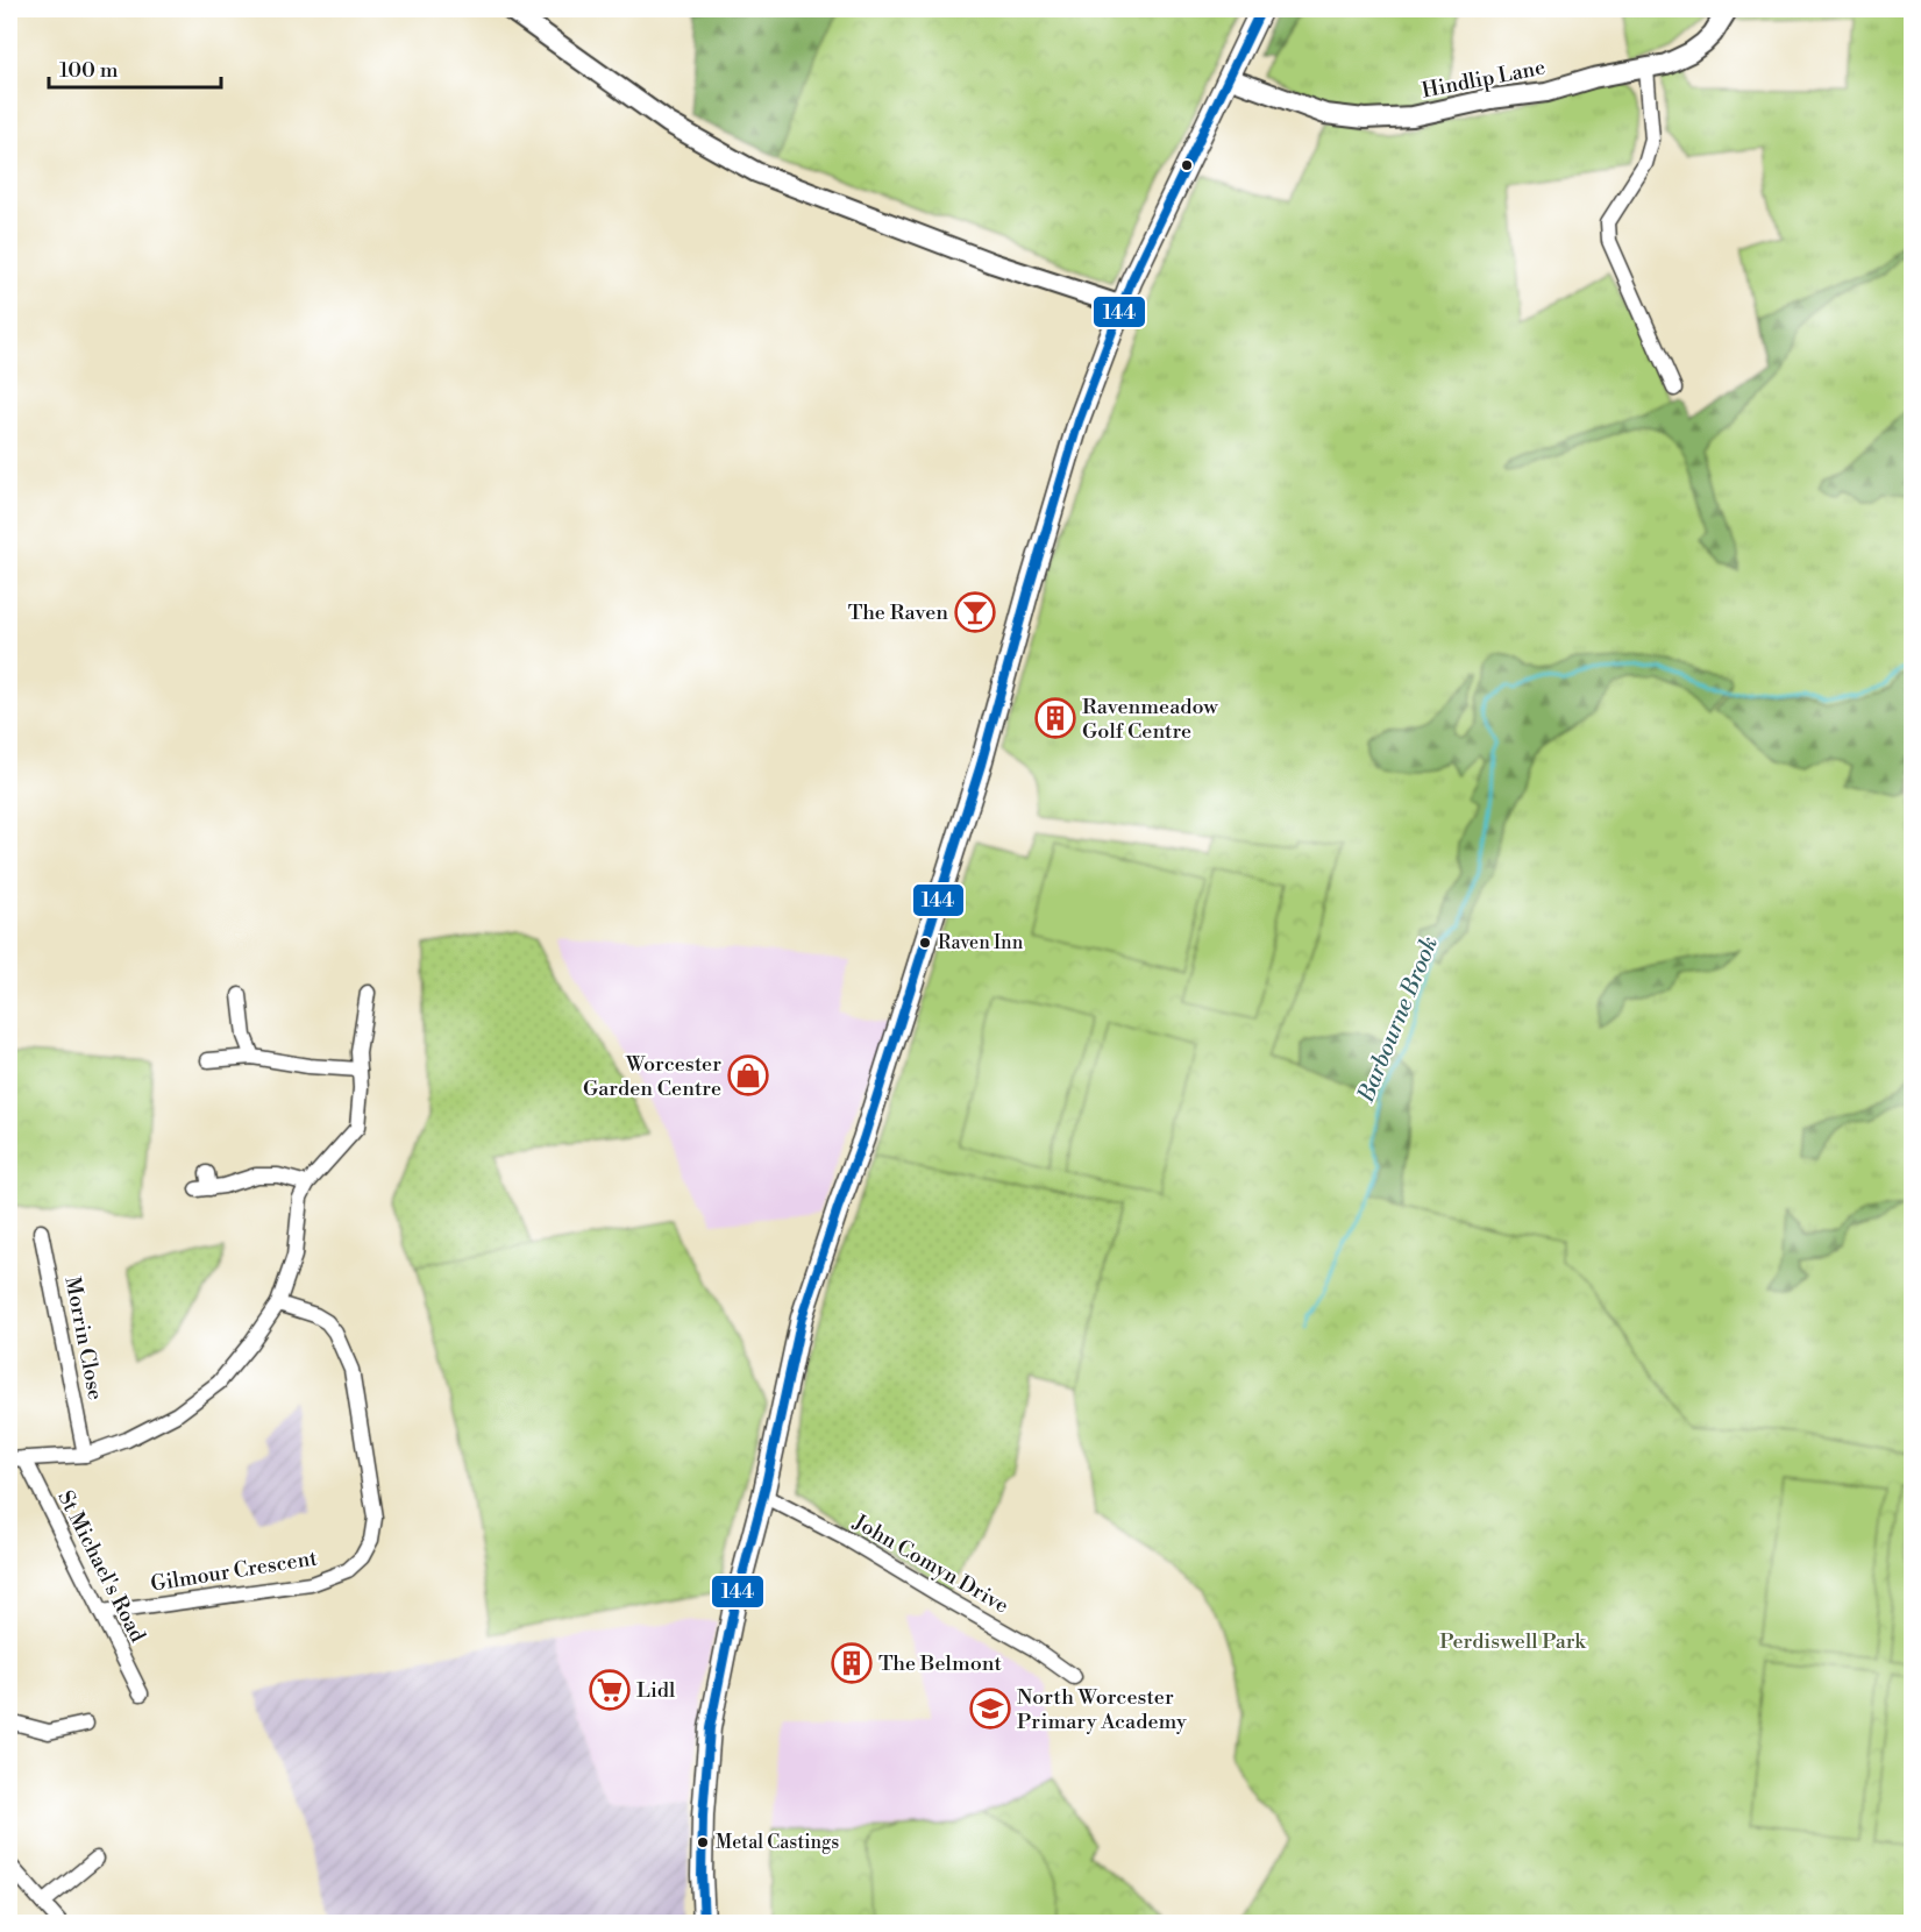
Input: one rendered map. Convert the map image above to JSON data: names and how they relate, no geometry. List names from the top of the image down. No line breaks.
{"streets":{"street":["Hindlip Lane","Morrin Close","John Comyn Drive","St Michael's Road","Gilmour Crescent"]},"crossings":[["St Michael's Road","Gilmour Crescent"]],"water":["Barbourne Brook"],"parks":["Perdiswell Park"],"places":{"bar":["The Raven"],"building":["Ravenmeadow Golf Centre","The Belmont"],"other":["Raven Inn","Metal Castings"],"shop":["Worcester Garden Centre"],"supermarket":["Lidl"],"school or university":["North Worcester Primary Academy"]},"lines":["transit line 144"],"scale_bar":"100 m"}
